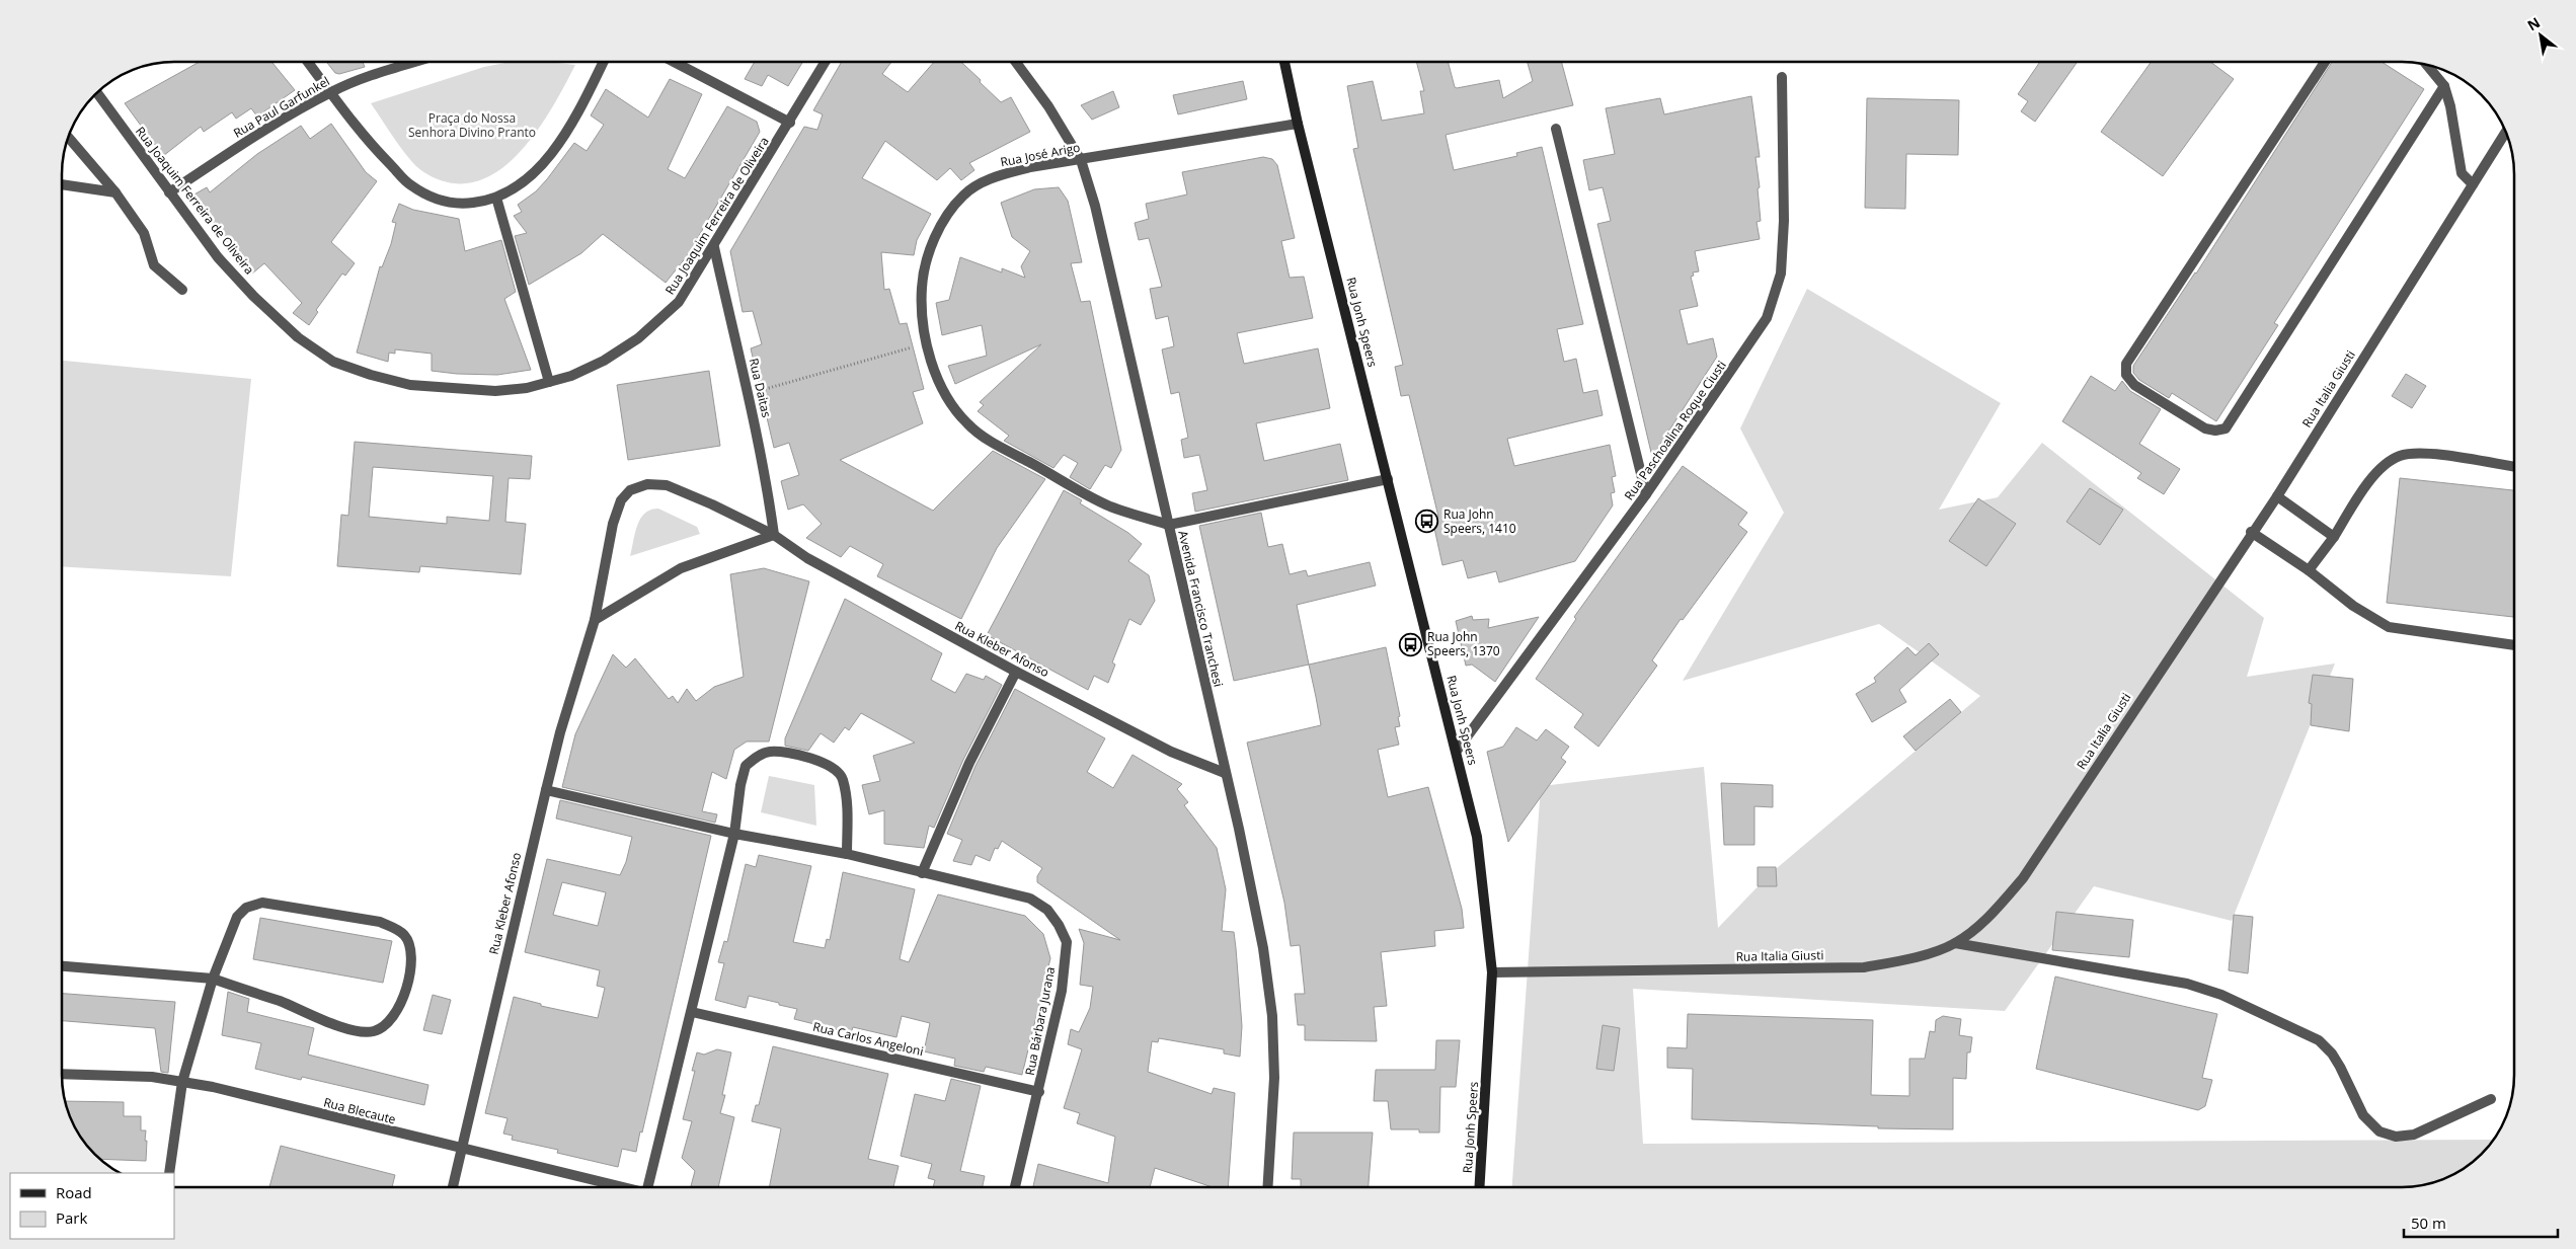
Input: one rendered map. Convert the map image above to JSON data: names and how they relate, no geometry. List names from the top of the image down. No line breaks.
{"streets":{"main road":["Rua Jonh Speers"],"street":["Rua Paul Garfunkel","Rua José Arigo","Rua Joaquim Ferreira de Oliveira","Rua Daitas","Rua Italia Giusti","Rua Paschoalina Roque Ciusti","Avenida Francisco Tranchesi","Rua Kleber Afonso","Rua Bárbara Jurana","Rua Carlos Angeloni","Rua Blecaute"]},"crossings":[["Rua Paul Garfunkel","Rua Joaquim Ferreira de Oliveira"],["Rua José Arigo","Rua Jonh Speers"],["Rua José Arigo","Avenida Francisco Tranchesi"],["Rua Joaquim Ferreira de Oliveira","Rua Daitas"],["Rua Jonh Speers","Rua Italia Giusti"],["Rua Jonh Speers","Rua Paschoalina Roque Ciusti"],["Rua Daitas","Rua Kleber Afonso"],["Avenida Francisco Tranchesi","Rua Kleber Afonso"],["Rua Kleber Afonso","Rua Bárbara Jurana"],["Rua Kleber Afonso","Rua Blecaute"],["Rua Bárbara Jurana","Rua Carlos Angeloni"]],"parks":["Praça do Nossa Senhora Divino Pranto"],"places":{"bus stop":["Rua John Speers, 1410","Rua John Speers, 1370"]},"legend":["Road","Park"],"scale_bar":"50 m","north":"top left"}
